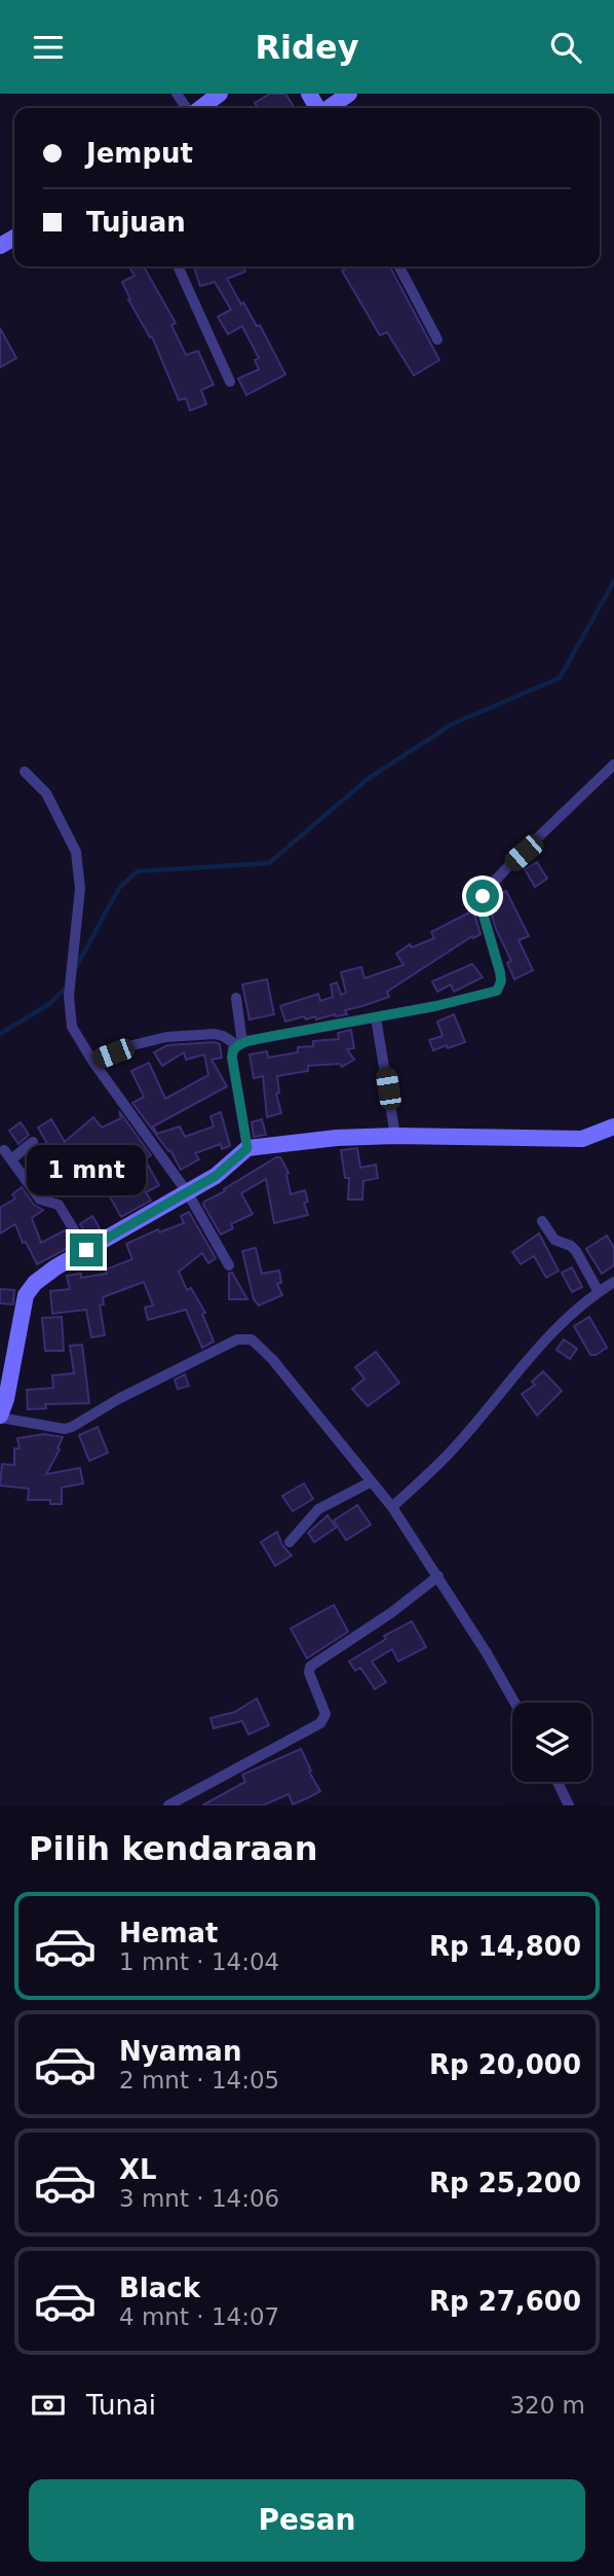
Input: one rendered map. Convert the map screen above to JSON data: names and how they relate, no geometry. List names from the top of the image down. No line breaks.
{"page":{"header":"Ridey","banner":["Jemput","Tujuan"],"bubble":"1 mnt","heading":"Pilih kendaraan","list":[{"name":"Hemat","note":"1 mnt · 14:04","value":"Rp 14,800"},{"name":"Nyaman","note":"2 mnt · 14:05","value":"Rp 20,000"},{"name":"XL","note":"3 mnt · 14:06","value":"Rp 25,200"},{"name":"Black","note":"4 mnt · 14:07","value":"Rp 27,600"}],"pay":["Tunai","320 m"],"buttons":"Pesan"}}
